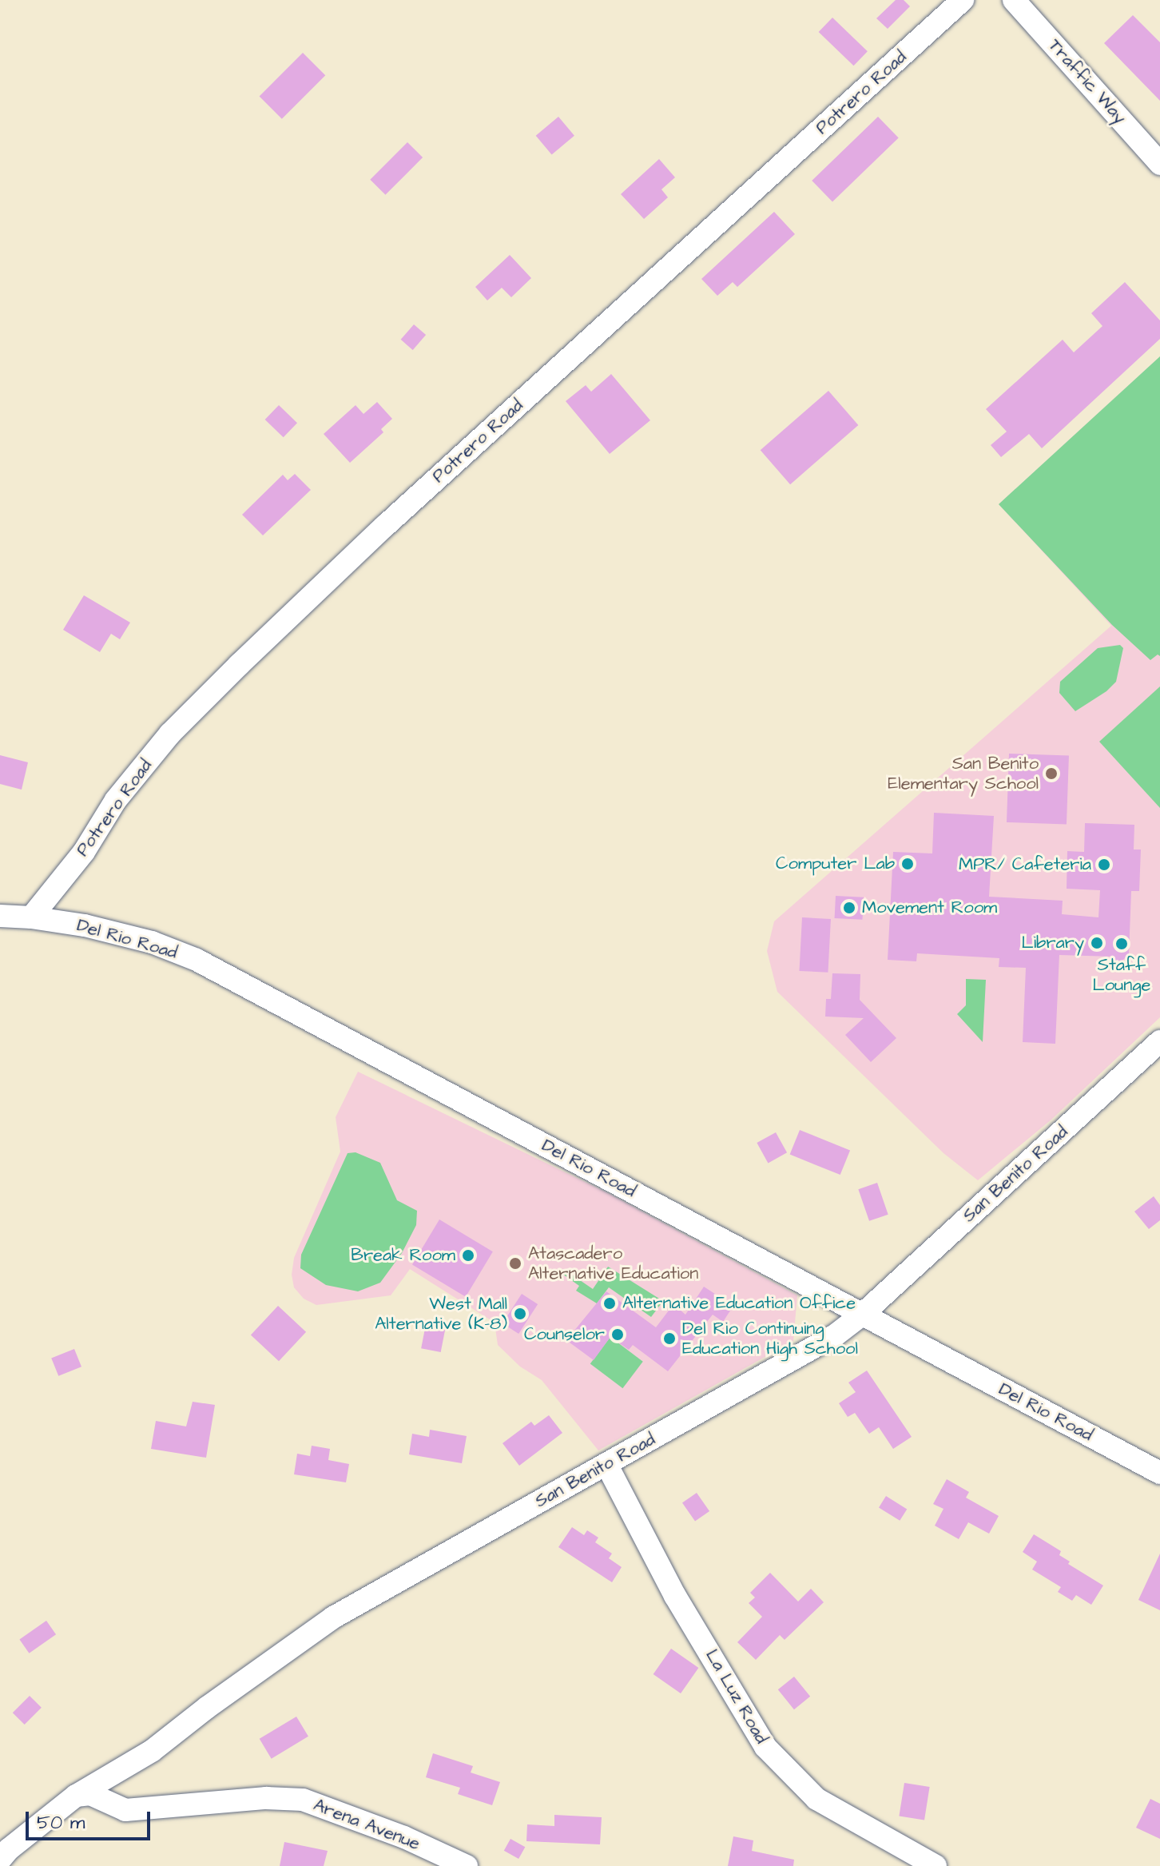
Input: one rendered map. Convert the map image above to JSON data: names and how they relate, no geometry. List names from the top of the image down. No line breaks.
{"streets":{"street":["Traffic Way","Potrero Road","Del Rio Road","San Benito Road","La Luz Road","Arena Avenue"]},"crossings":[["Potrero Road","Del Rio Road"],["Del Rio Road","San Benito Road"],["San Benito Road","La Luz Road"],["San Benito Road","Arena Avenue"]],"places":["San Benito Elementary School","Computer Lab","MPR/ Cafeteria","Movement Room","Library","Staff Lounge","Break Room","Atascadero Alternative Education","Alternative Education Office","West Mall Alternative (K-8)","Counselor","Del Rio Continuing Education High School"],"scale_bar":"50 m"}
